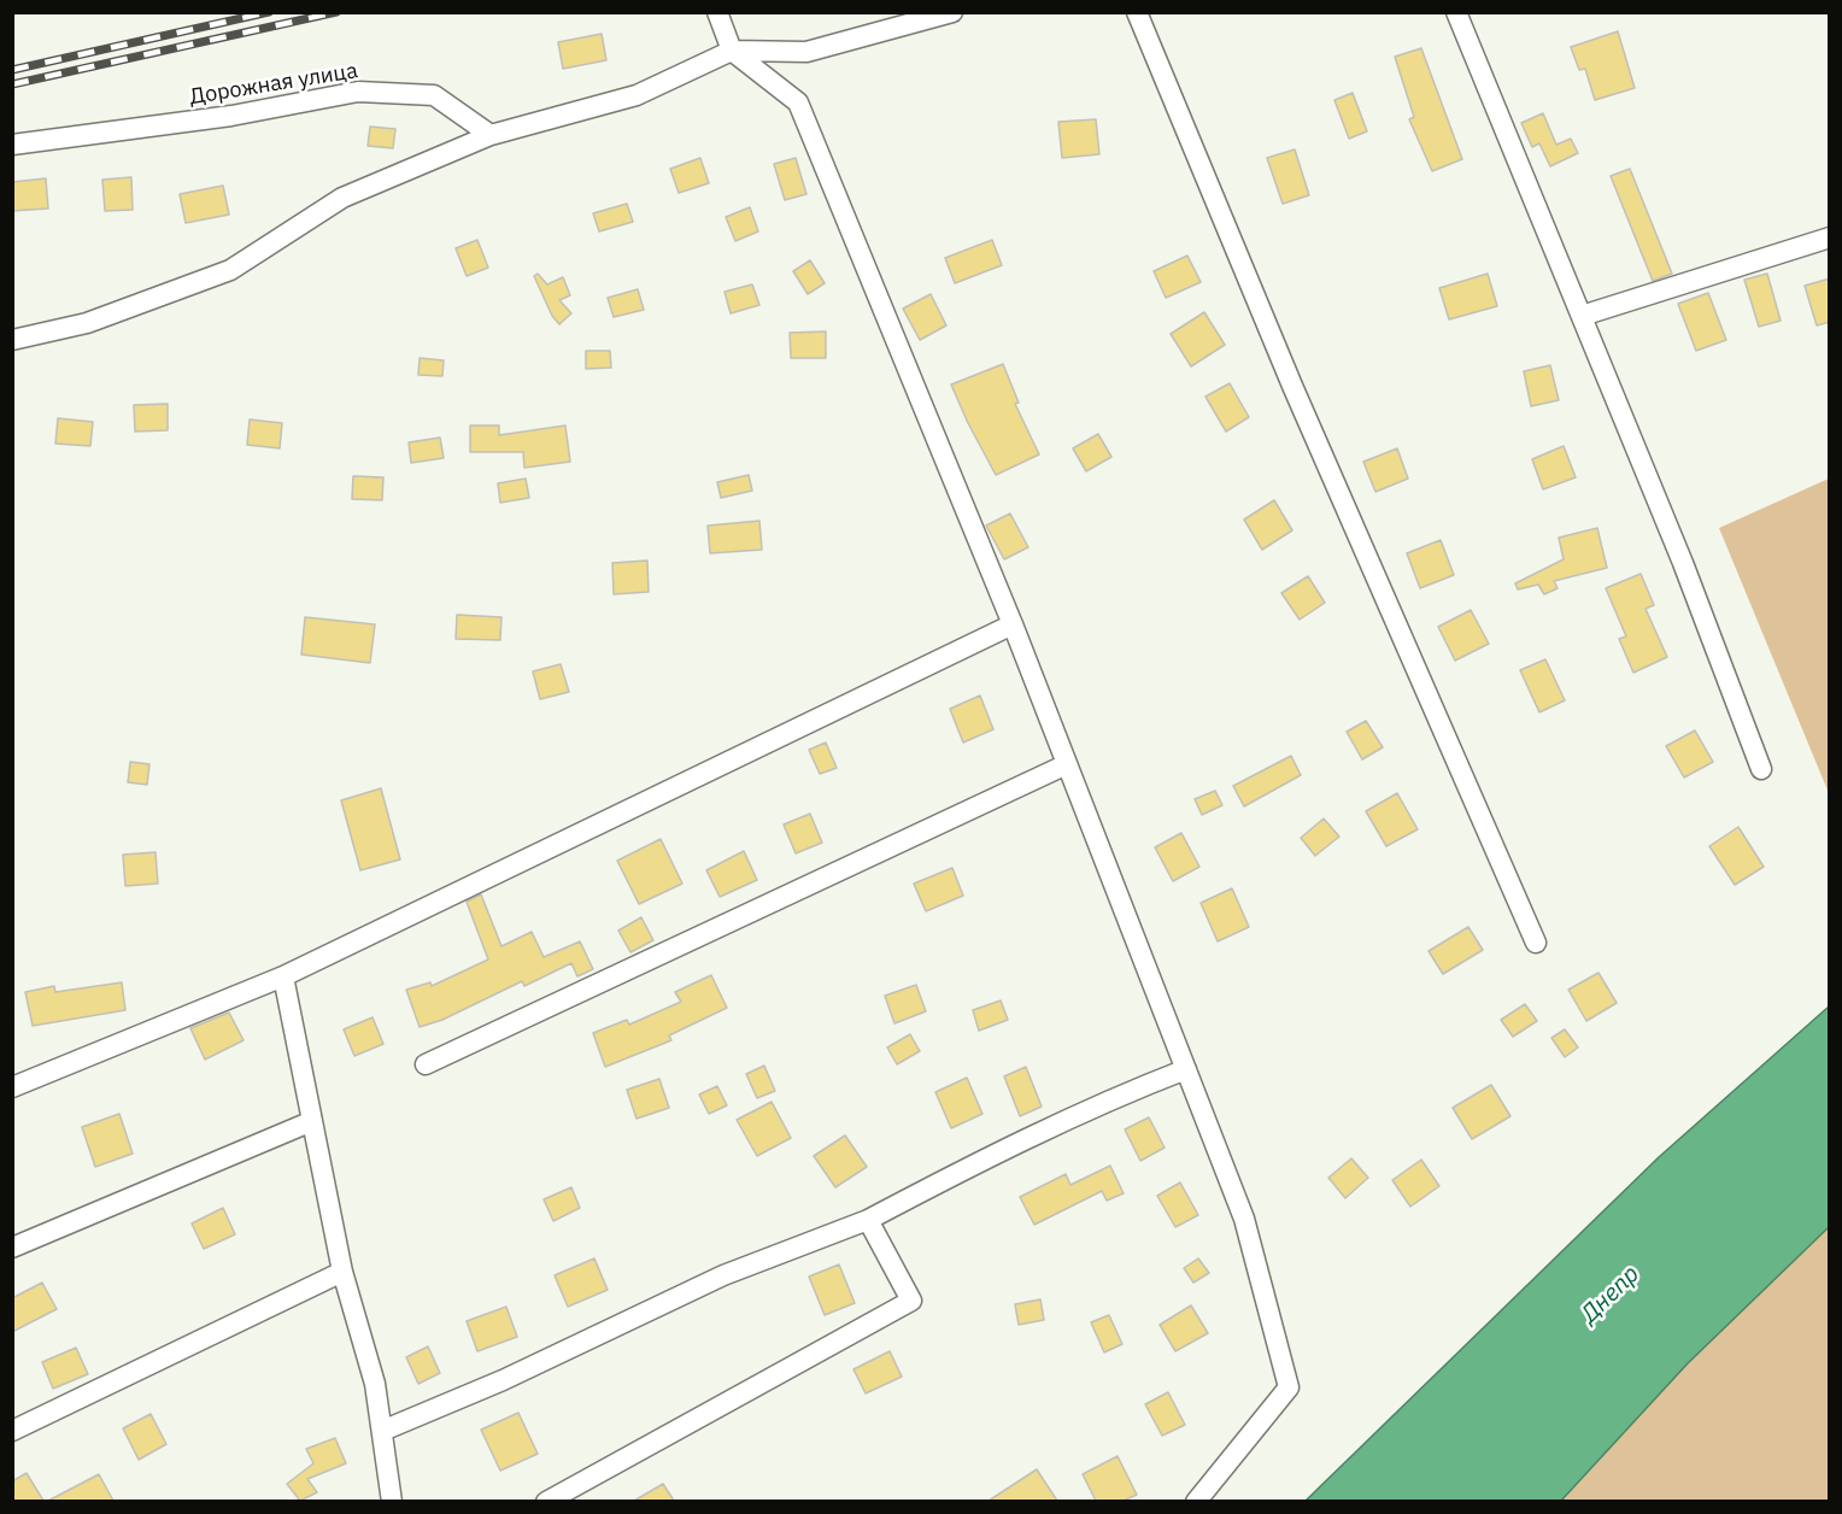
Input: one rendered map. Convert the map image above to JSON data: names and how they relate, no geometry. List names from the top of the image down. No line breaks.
{"streets":{"street":["Дорожная улица"]},"water":["Днепр"]}
